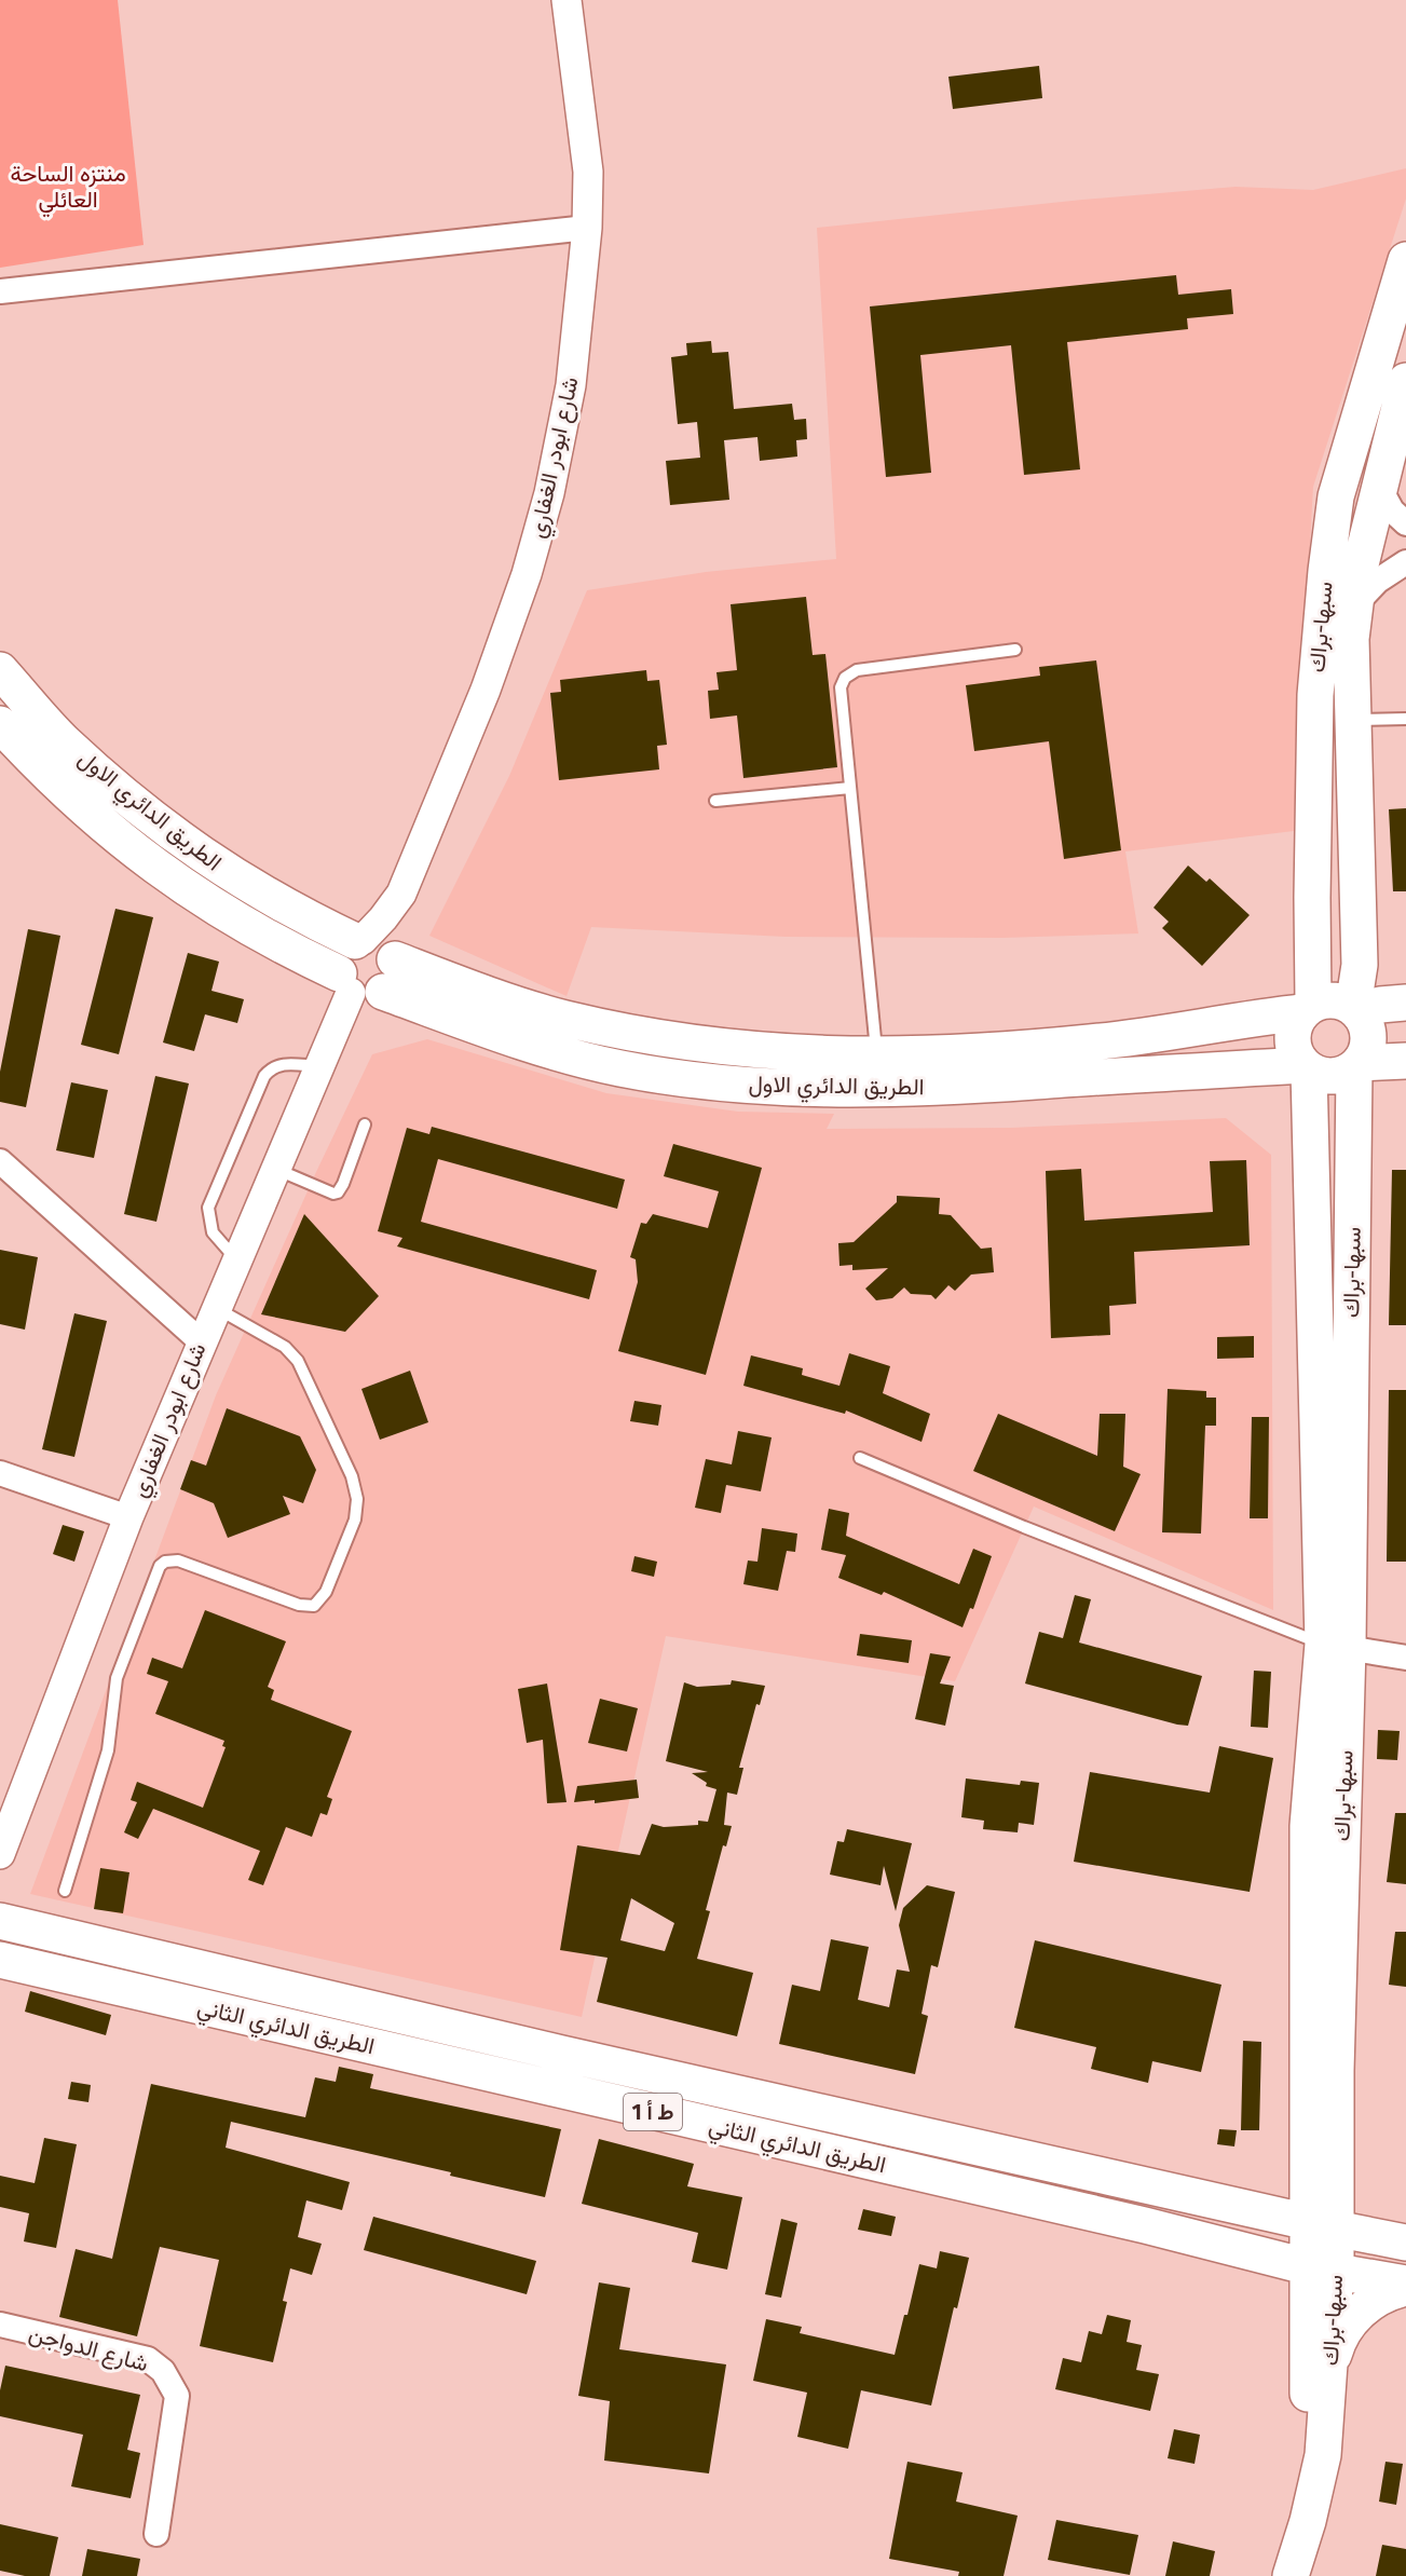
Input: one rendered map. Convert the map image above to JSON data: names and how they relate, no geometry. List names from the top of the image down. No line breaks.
{"streets":{"main road":["سبها-براك","الطريق الدائري الاول","الطريق الدائري الثاني","ط أ 1"],"street":["شارع ابودر الغفاري","شارع الدواجن"]},"crossings":[["شارع ابودر الغفاري","الطريق الدائري الاول"],["سبها-براك","الطريق الدائري الاول"],["سبها-براك","الطريق الدائري الثاني"]],"parks":["منتزه الساحة العائلي"]}
